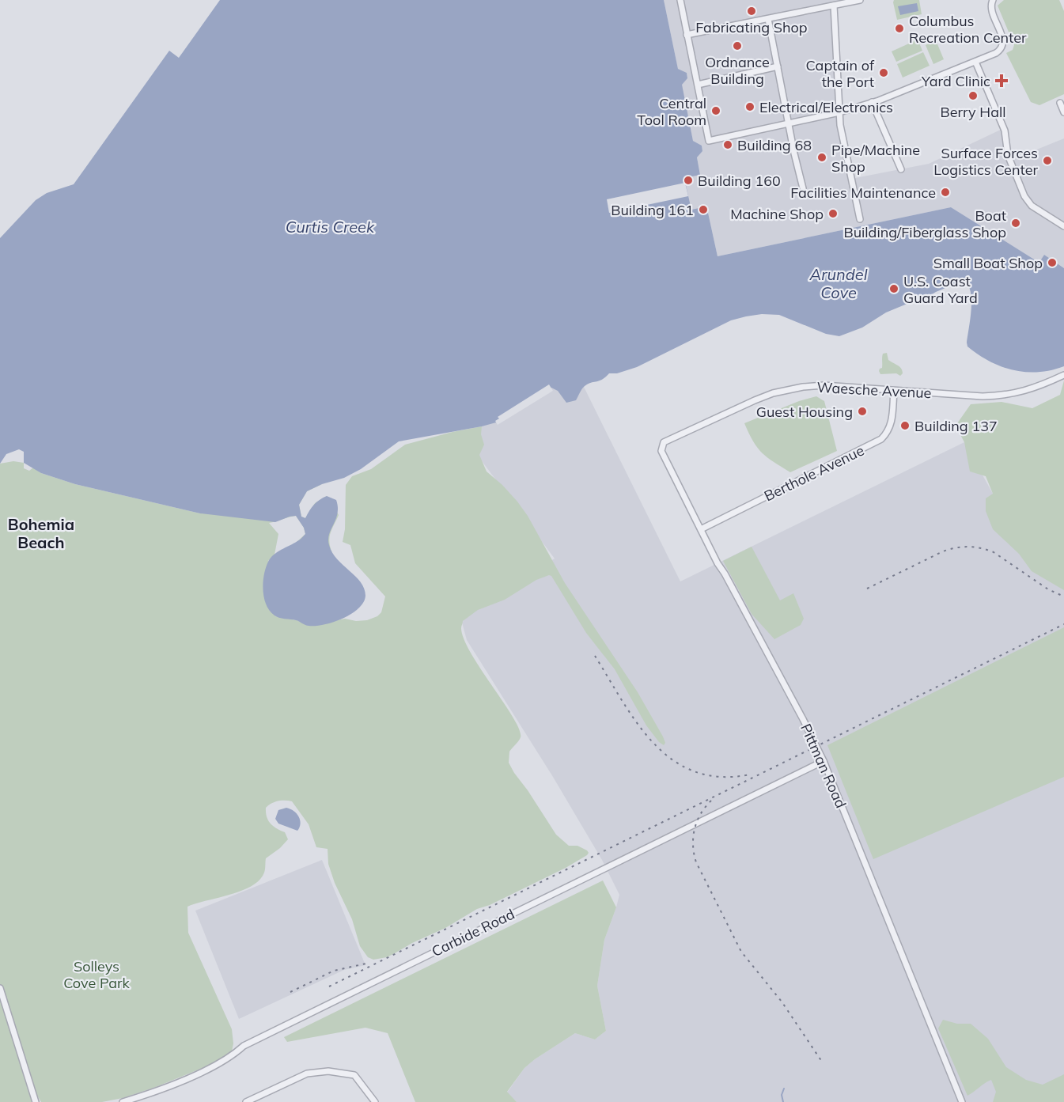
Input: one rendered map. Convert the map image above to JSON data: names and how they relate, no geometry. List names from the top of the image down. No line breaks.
{"streets":{"street":["Waesche Avenue","Berthole Avenue","Pittman Road","Carbide Road"]},"crossings":[["Waesche Avenue","Berthole Avenue"],["Waesche Avenue","Pittman Road"],["Berthole Avenue","Pittman Road"],["Pittman Road","Carbide Road"]],"districts":["Bohemia Beach"],"water":["Curtis Creek","Arundel Cove"],"parks":["Solleys Cove Park"],"places":{"other":["Fabricating Shop","Columbus Recreation Center","Ordnance Building","Captain of the Port","Berry Hall","Electrical/Electronics","Central Tool Room","Building 68","Pipe/Machine Shop","Surface Forces Logistics Center","Building 160","Facilities Maintenance","Building 161","Machine Shop","Boat Building/Fiberglass Shop","Small Boat Shop","U.S. Coast Guard Yard","Guest Housing","Building 137"],"health":["Yard Clinic"]}}
